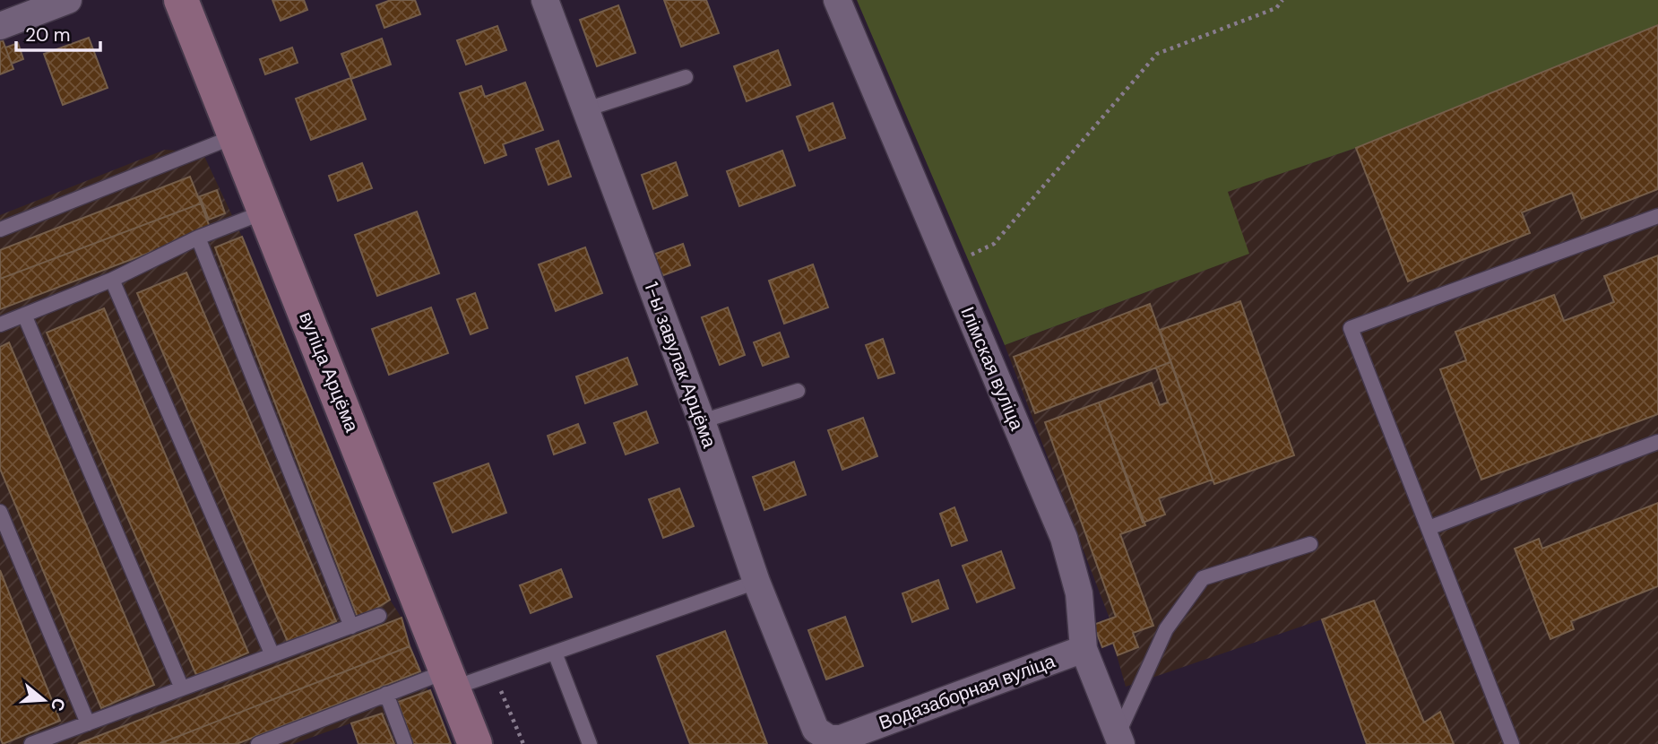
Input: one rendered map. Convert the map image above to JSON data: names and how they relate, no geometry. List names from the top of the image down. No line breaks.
{"streets":{"street":["1-ы завулак Арцёма","Ілімская вуліца","вуліца Арцёма","Водазаборная вуліца"]},"crossings":[["1-ы завулак Арцёма","Водазаборная вуліца"],["Ілімская вуліца","Водазаборная вуліца"]],"scale_bar":"20 m","north":"right"}
